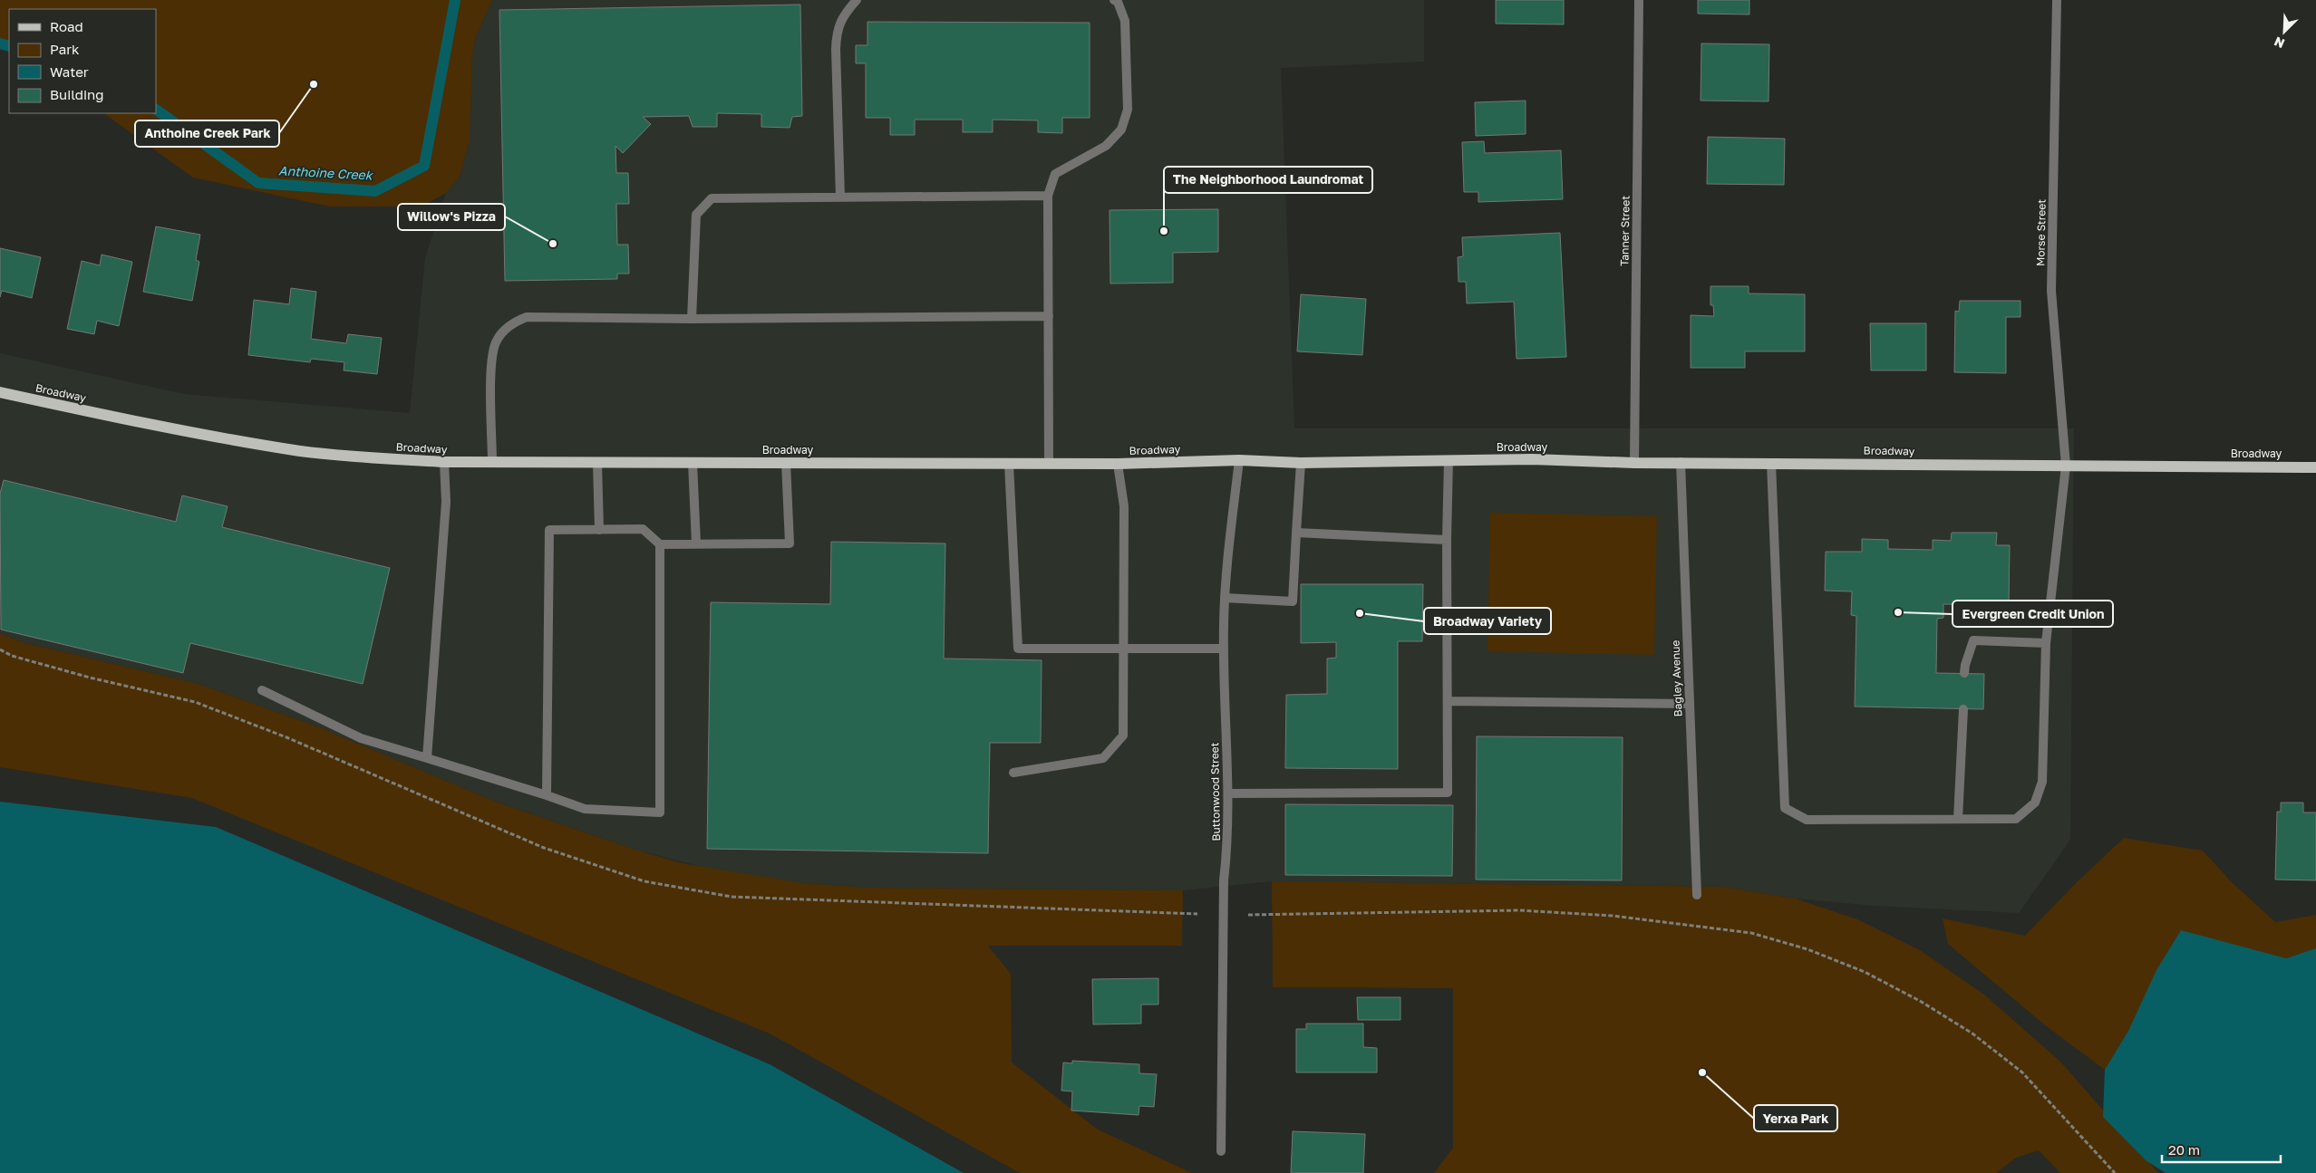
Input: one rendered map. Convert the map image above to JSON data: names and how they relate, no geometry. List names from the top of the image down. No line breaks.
{"streets":{"main road":["Broadway"],"street":["Tanner Street","Morse Street","Bagley Avenue","Buttonwood Street"]},"crossings":[["Tanner Street","Broadway"],["Morse Street","Broadway"],["Broadway","Bagley Avenue"],["Broadway","Buttonwood Street"]],"water":["Anthoine Creek"],"places":["Anthoine Creek Park","The Neighborhood Laundromat","Willow's Pizza","Evergreen Credit Union","Broadway Variety","Yerxa Park"],"legend":["Road","Park","Water","Building"],"scale_bar":"20 m","north":"bottom left"}
